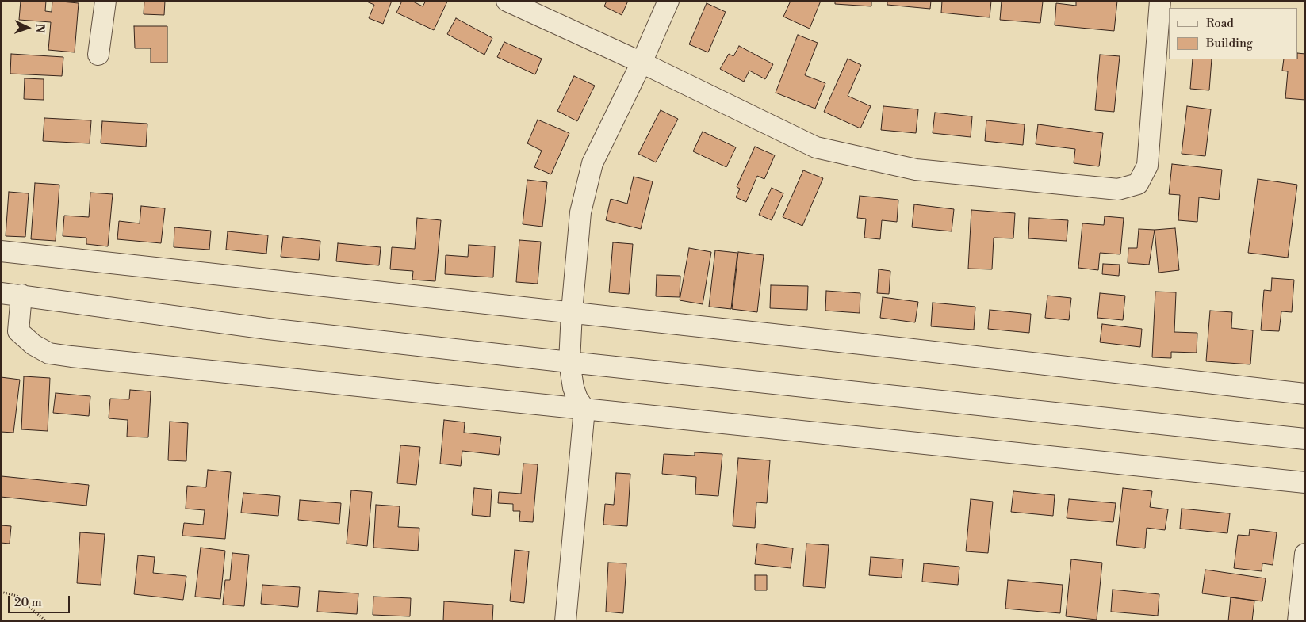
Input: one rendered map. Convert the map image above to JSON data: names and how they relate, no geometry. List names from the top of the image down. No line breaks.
{"legend":["Road","Building"],"scale_bar":"20 m","north":"right"}
